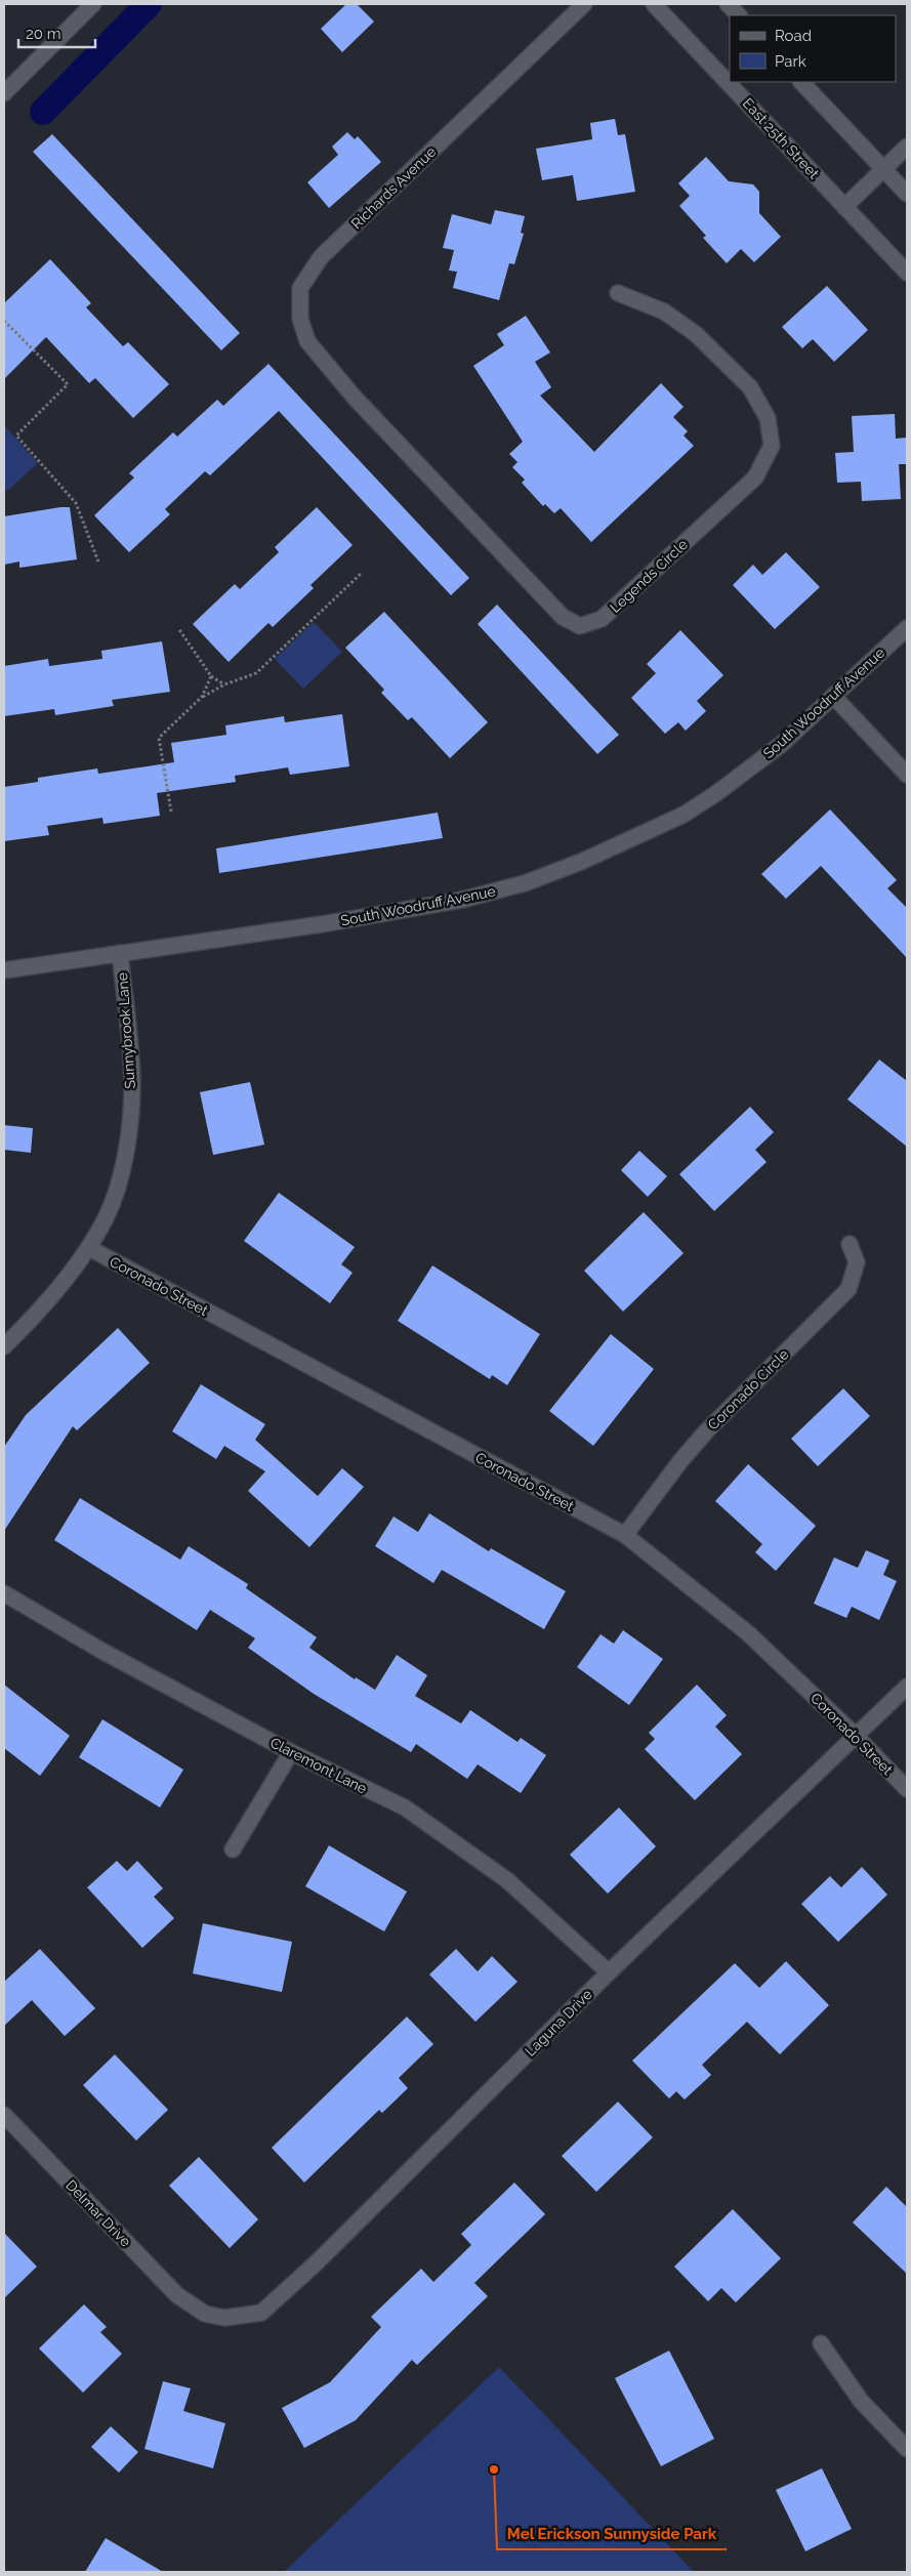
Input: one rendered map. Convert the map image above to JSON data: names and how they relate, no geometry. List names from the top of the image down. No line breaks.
{"streets":{"street":["East 25th Street","Richards Avenue","Legends Circle","South Woodruff Avenue","Sunnybrook Lane","Coronado Street","Coronado Circle","Claremont Lane","Laguna Drive","Delmar Drive"]},"crossings":[["Richards Avenue","Legends Circle"],["South Woodruff Avenue","Sunnybrook Lane"],["Sunnybrook Lane","Coronado Street"],["Coronado Street","Coronado Circle"],["Coronado Street","Laguna Drive"],["Claremont Lane","Laguna Drive"],["Laguna Drive","Delmar Drive"]],"places":["Mel Erickson Sunnyside Park"],"legend":["Road","Park"],"scale_bar":"20 m"}
